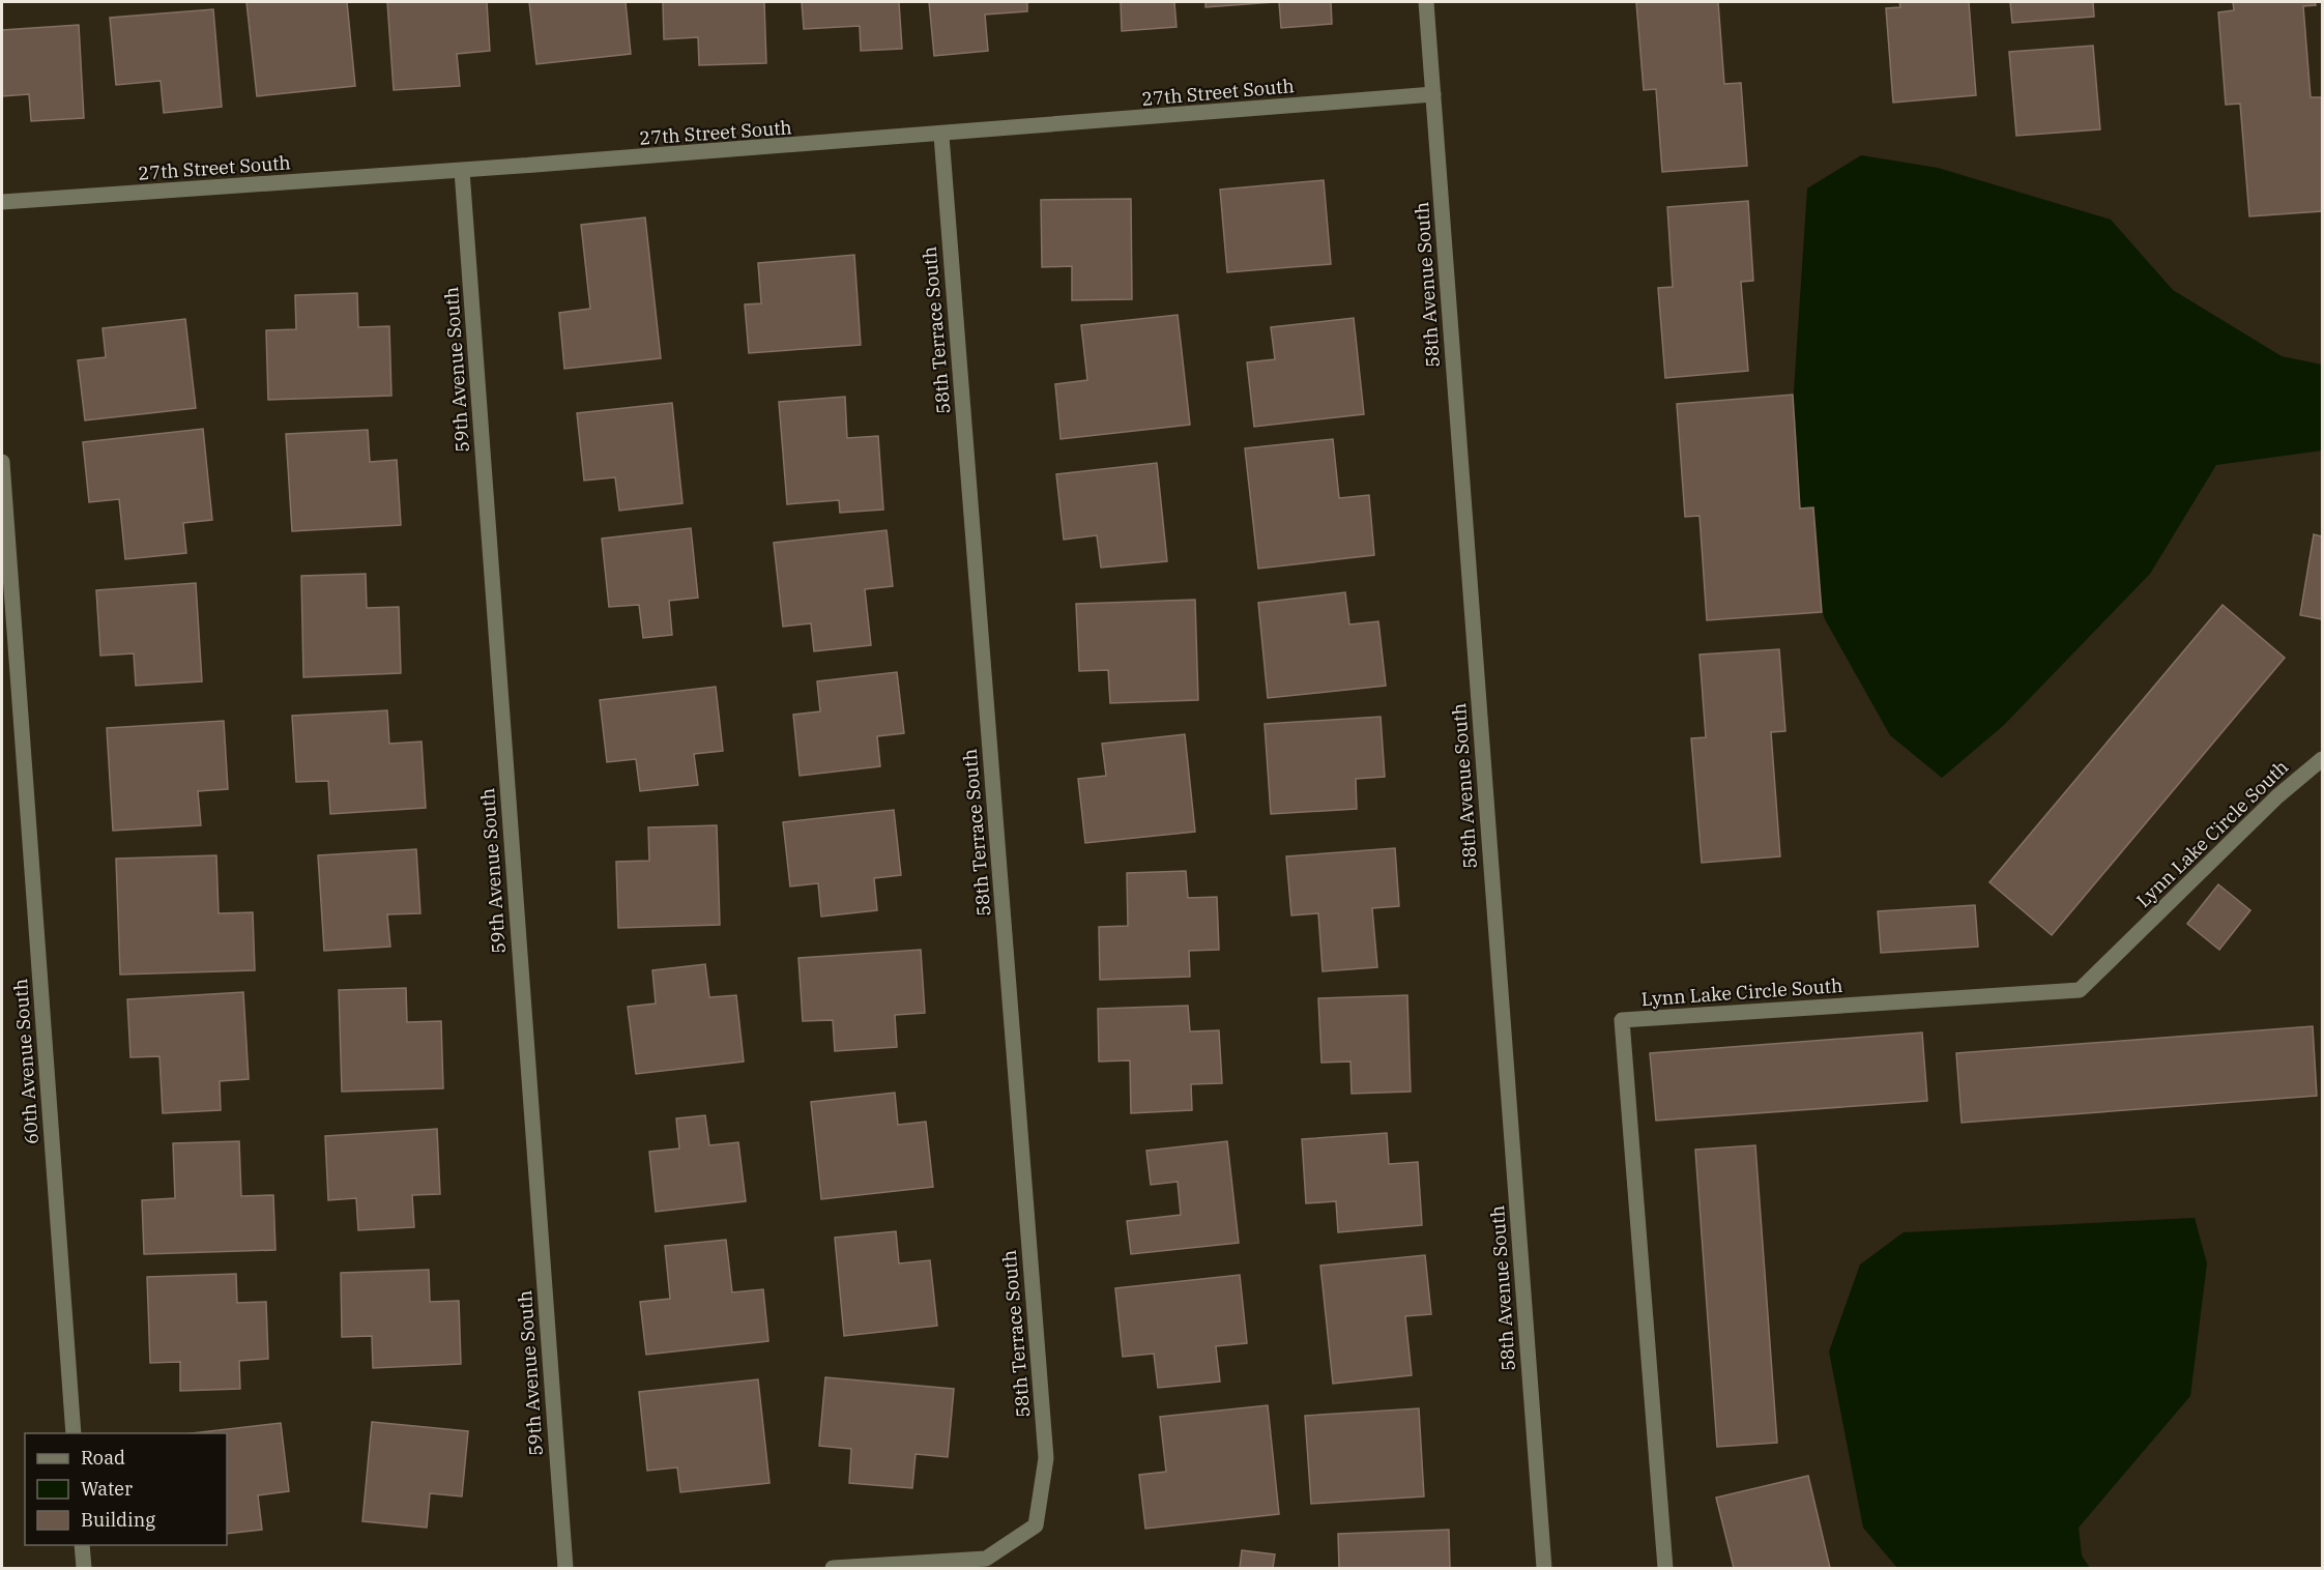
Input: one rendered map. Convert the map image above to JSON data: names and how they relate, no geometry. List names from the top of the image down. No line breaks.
{"streets":{"street":["27th Street South","58th Avenue South","58th Terrace South","59th Avenue South","Lynn Lake Circle South","60th Avenue South"]},"crossings":[["27th Street South","58th Avenue South"],["27th Street South","58th Terrace South"],["27th Street South","59th Avenue South"]],"legend":["Road","Water","Building"]}
